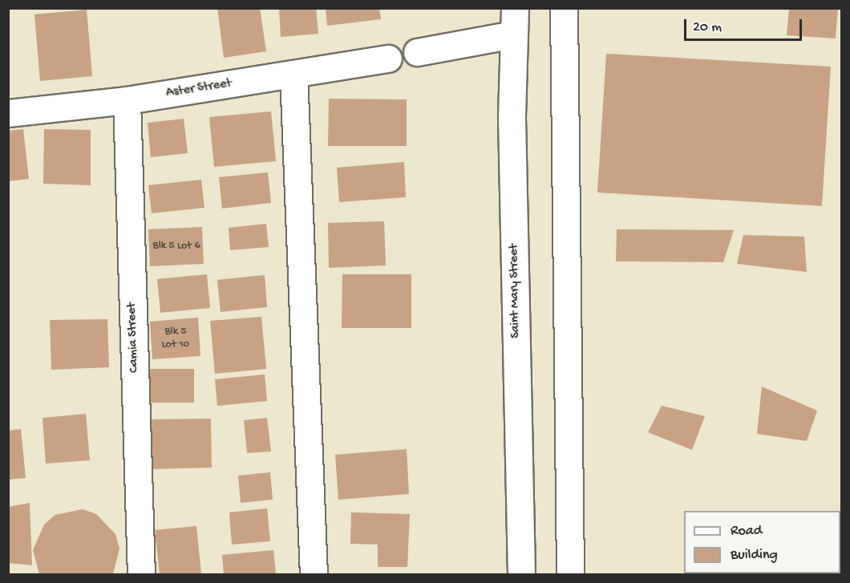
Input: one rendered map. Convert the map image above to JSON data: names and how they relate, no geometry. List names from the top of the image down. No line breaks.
{"streets":{"street":["Aster Street","Saint Mary Street","Camia Street"]},"crossings":[["Aster Street","Camia Street"]],"house_numbers":["Blk 5 Lot 6","Blk 5 Lot 10"],"legend":["Road","Building"],"scale_bar":"20 m"}
